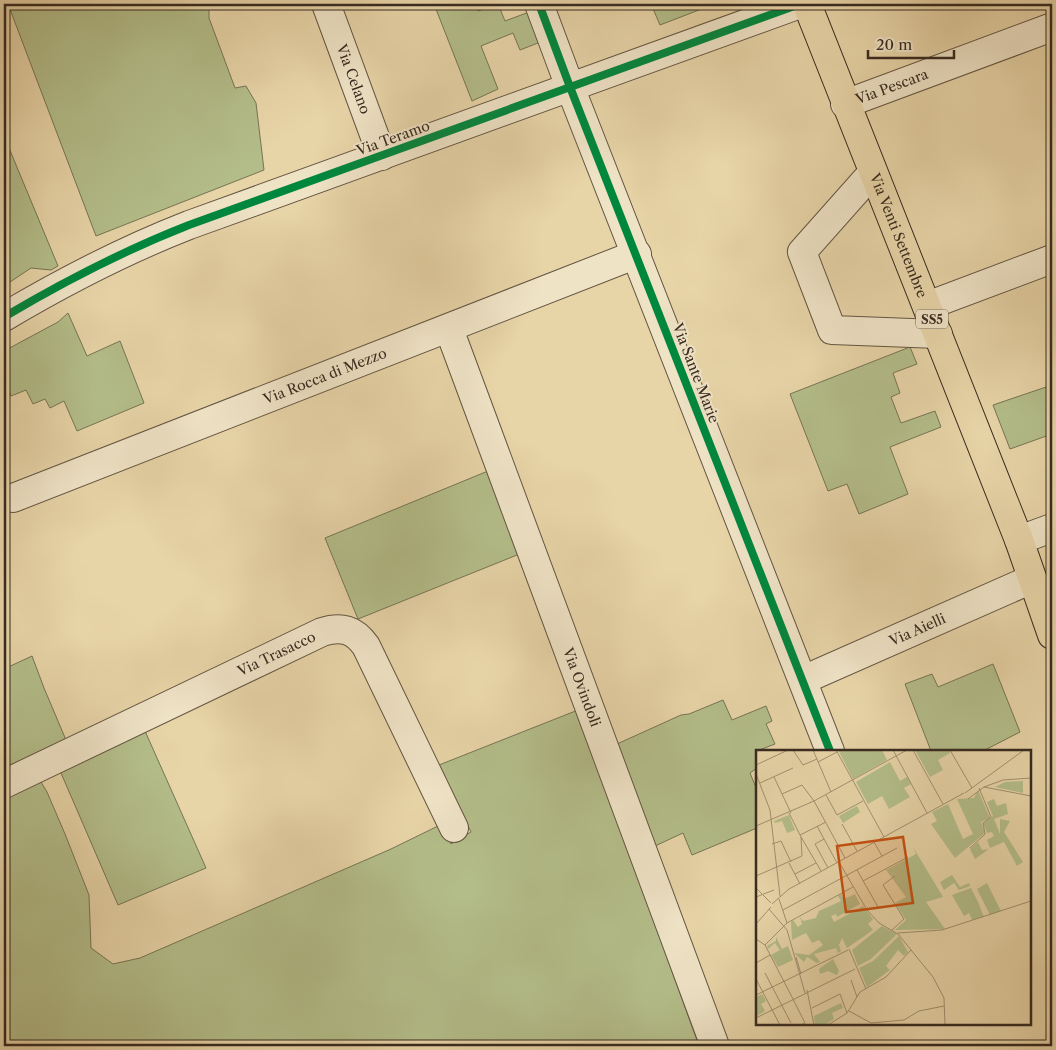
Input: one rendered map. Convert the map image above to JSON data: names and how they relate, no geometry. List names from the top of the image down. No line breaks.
{"streets":{"main road":["Via Venti Settembre","SS5"],"street":["Via Celano","Via Pescara","Via Teramo","Via Sante Marie","Via Rocca di Mezzo","Via Aielli","Via Trasacco","Via Ovindoli"]},"crossings":[["Via Celano","Via Teramo"],["Via Pescara","Via Venti Settembre"],["Via Teramo","Via Sante Marie"],["Via Venti Settembre","Via Aielli"],["Via Sante Marie","Via Rocca di Mezzo"],["Via Sante Marie","Via Aielli"],["Via Rocca di Mezzo","Via Ovindoli"]],"scale_bar":"20 m"}
